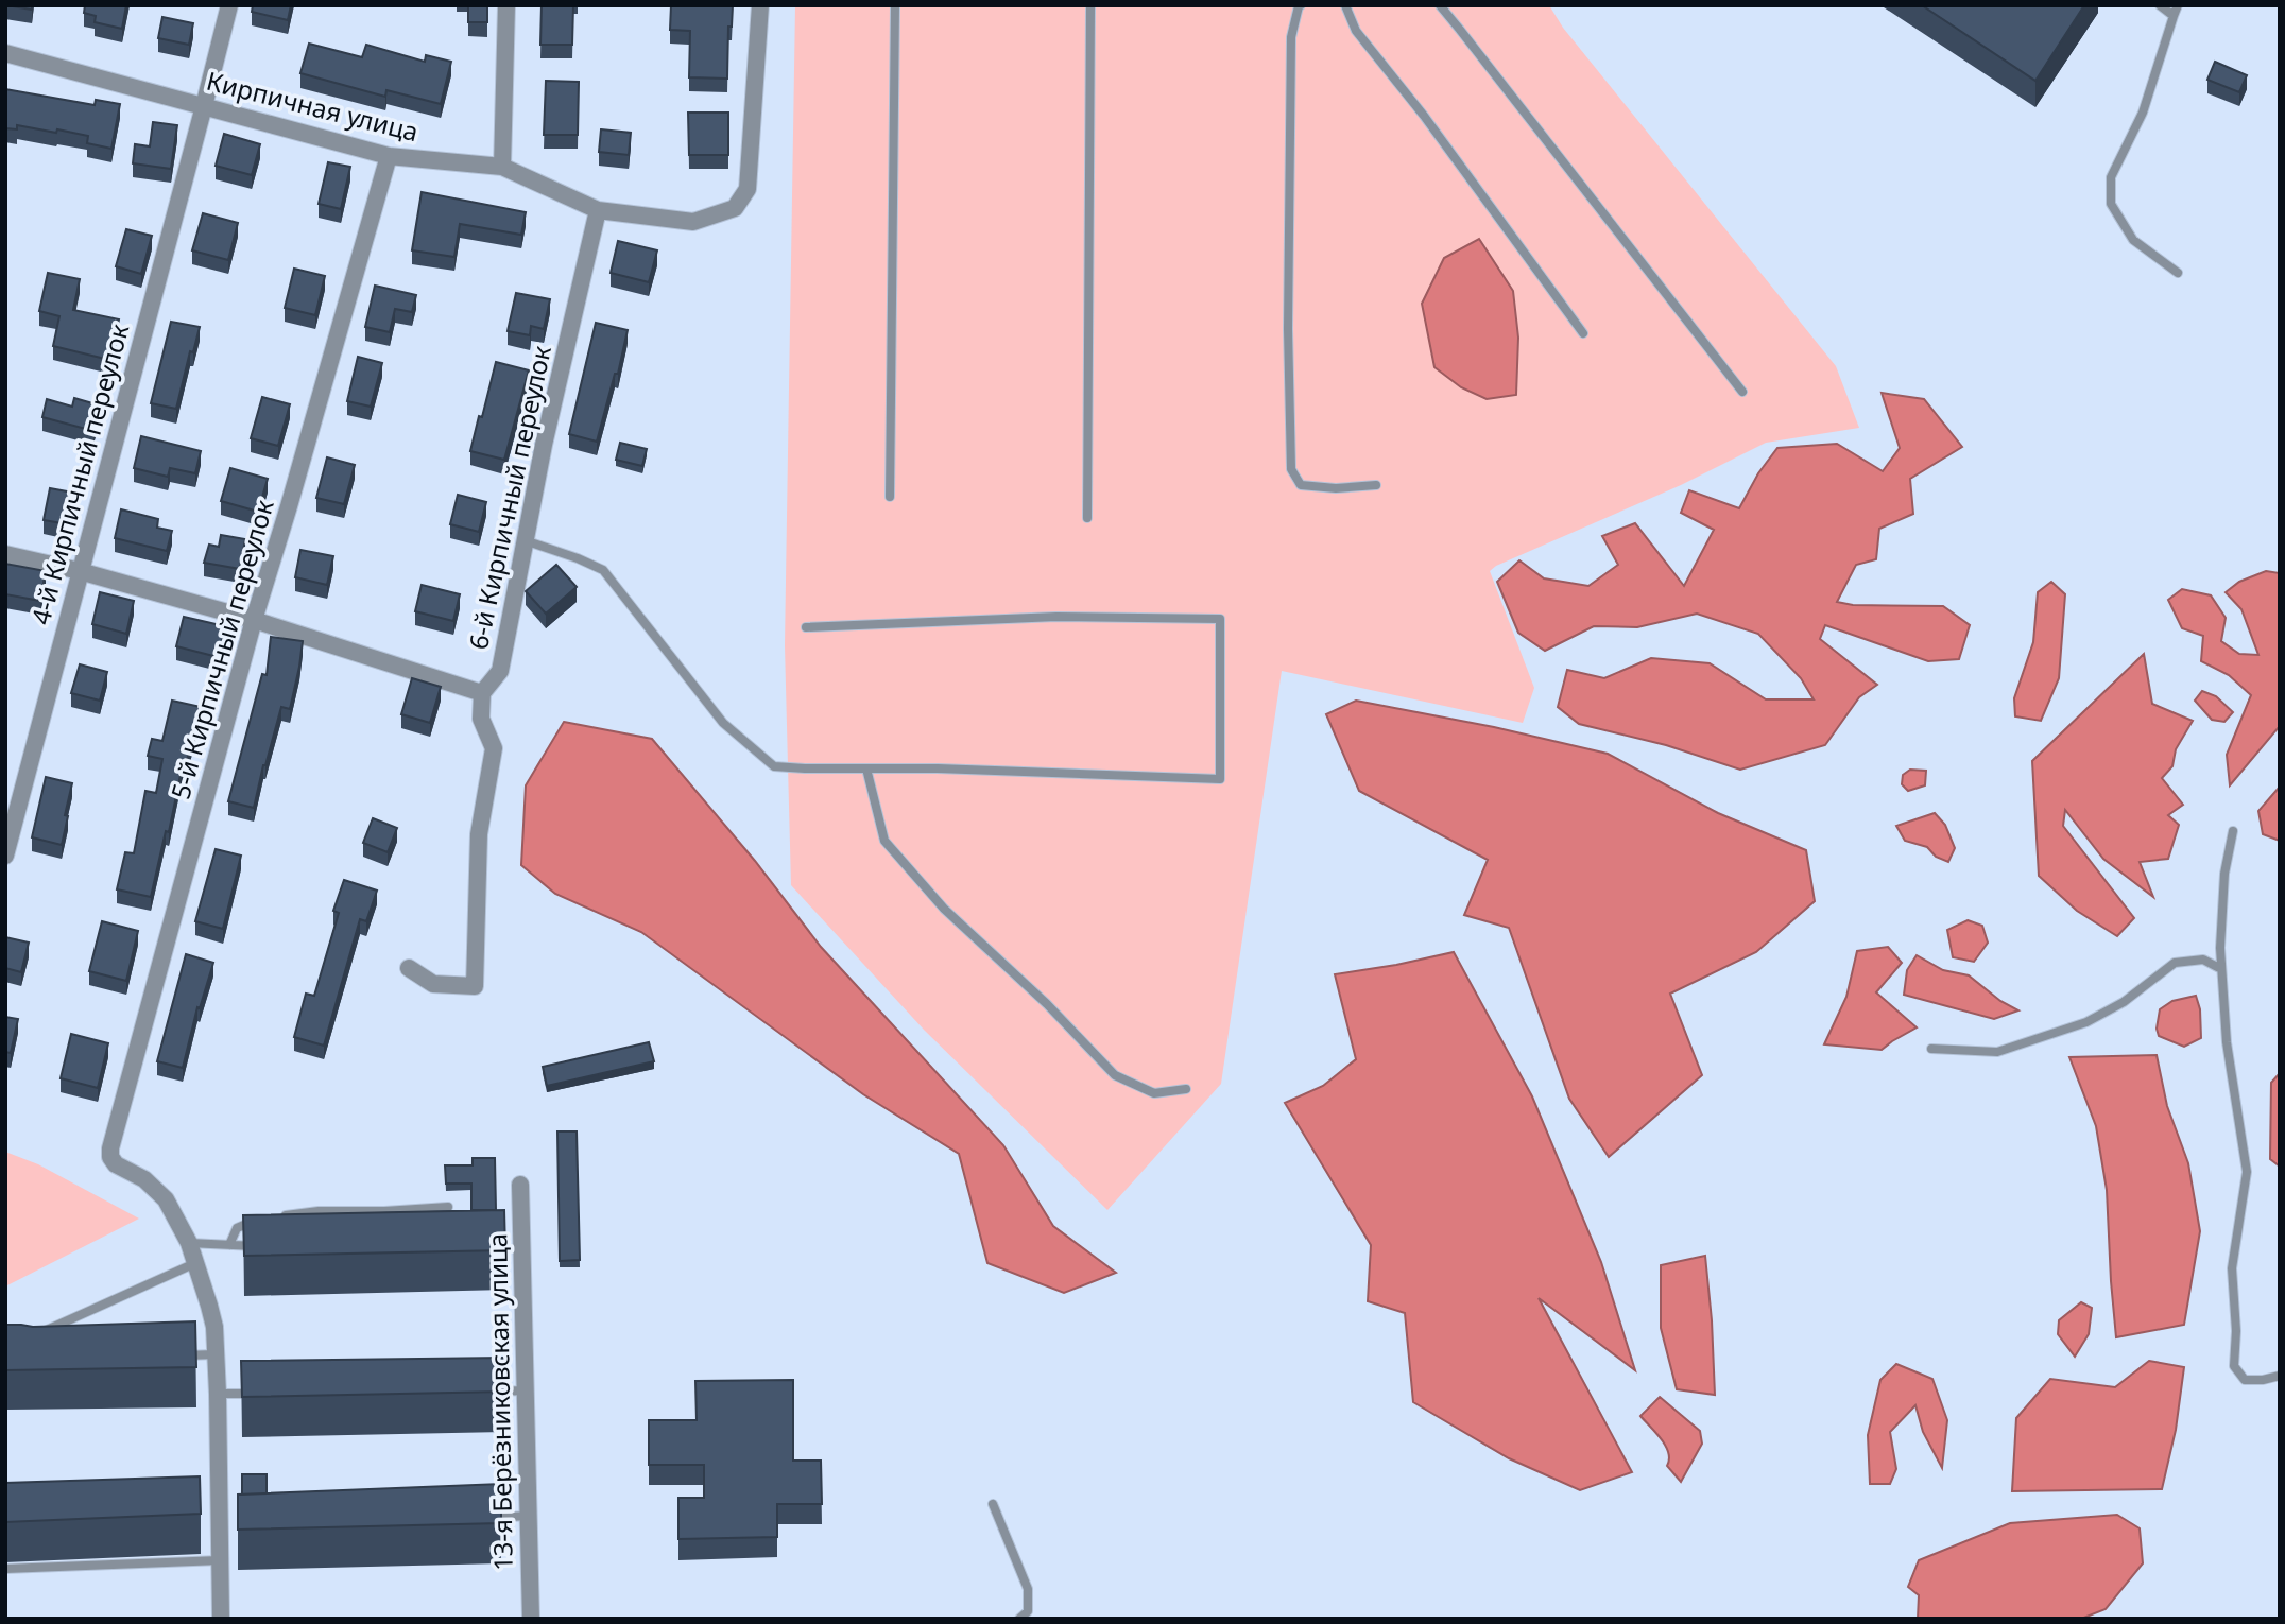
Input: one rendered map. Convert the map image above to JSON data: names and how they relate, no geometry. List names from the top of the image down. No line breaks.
{"streets":{"street":["Кирпичная улица","4-й Кирпичный переулок","6-й Кирпичный переулок","5-й Кирпичный переулок","13-я Берёзниковская улица"]},"crossings":[["Кирпичная улица","4-й Кирпичный переулок"],["Кирпичная улица","6-й Кирпичный переулок"],["Кирпичная улица","5-й Кирпичный переулок"]]}
